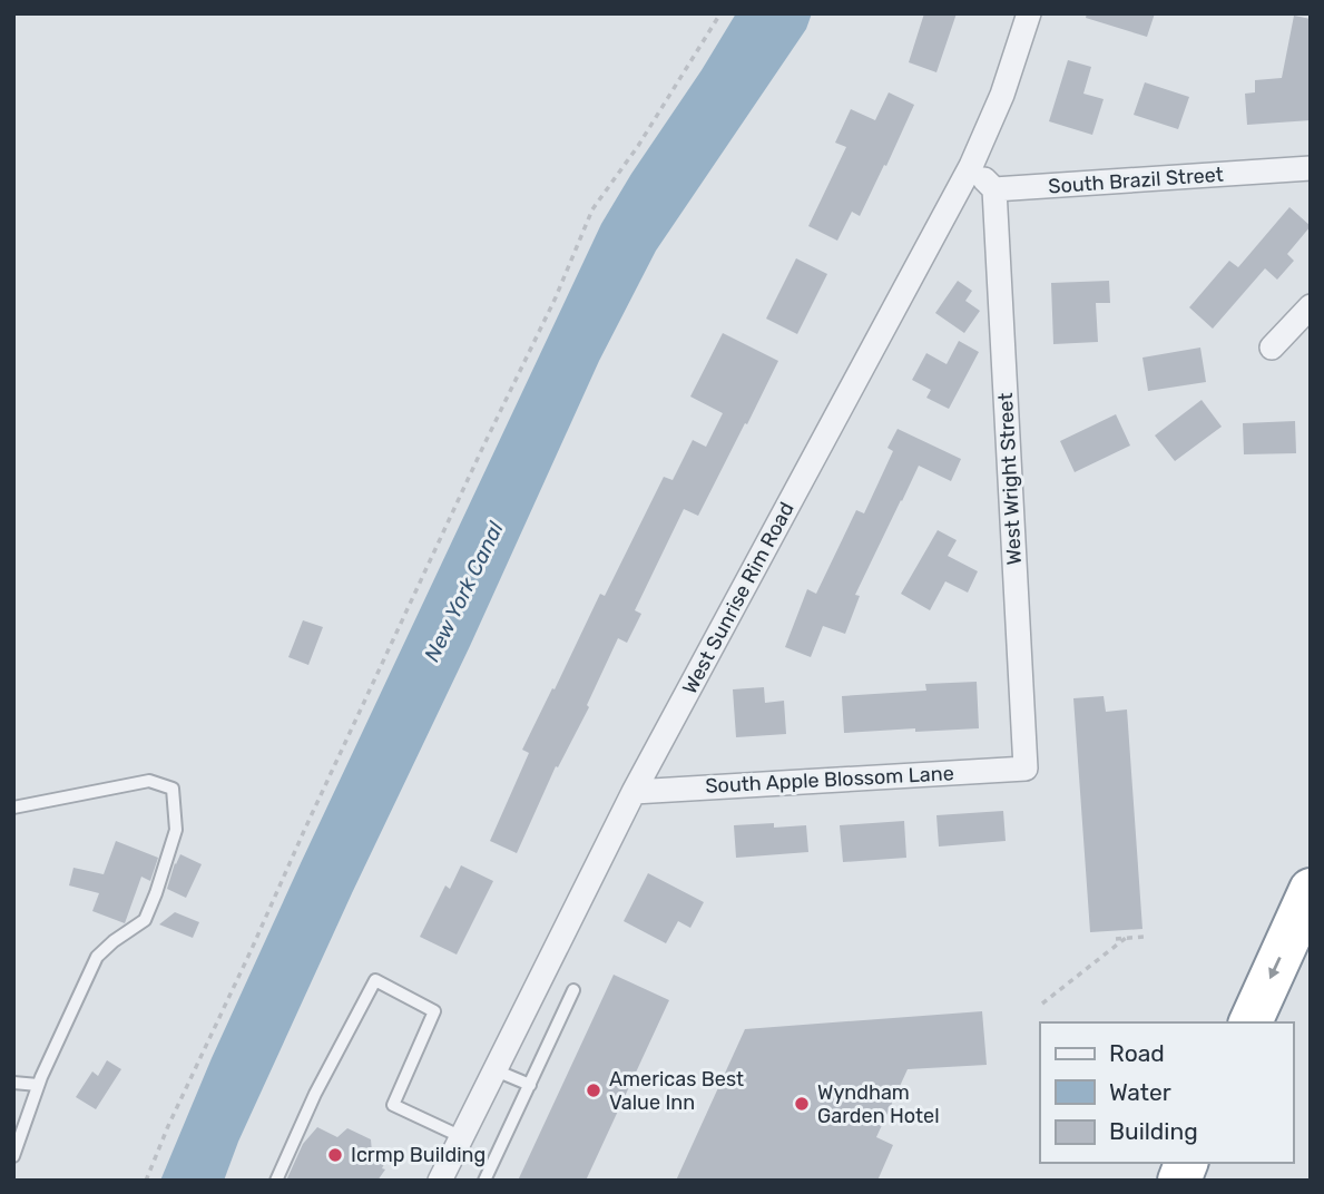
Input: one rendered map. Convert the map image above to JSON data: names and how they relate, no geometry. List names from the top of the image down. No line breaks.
{"streets":{"street":["South Brazil Street","West Wright Street","West Sunrise Rim Road","South Apple Blossom Lane"]},"crossings":[["South Brazil Street","West Wright Street"],["West Wright Street","South Apple Blossom Lane"],["West Sunrise Rim Road","South Apple Blossom Lane"]],"water":["New York Canal"],"places":["Americas Best Value Inn","Wyndham Garden Hotel","Icrmp Building"],"legend":["Road","Water","Building"]}
